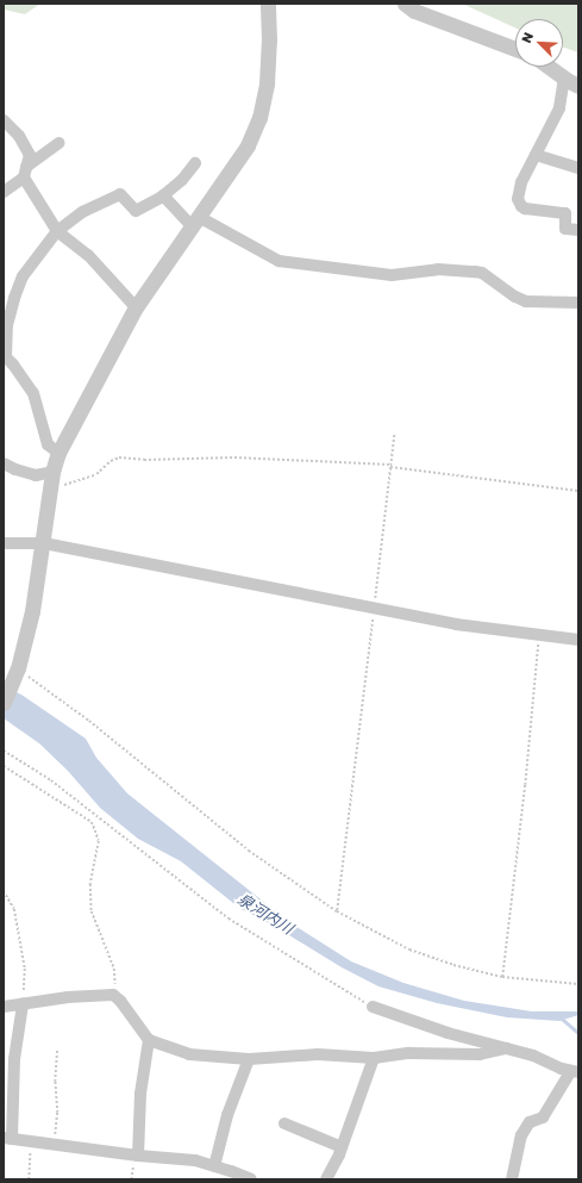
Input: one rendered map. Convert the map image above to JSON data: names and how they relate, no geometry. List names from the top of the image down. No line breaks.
{"water":["泉河内川"],"north":"top left"}
